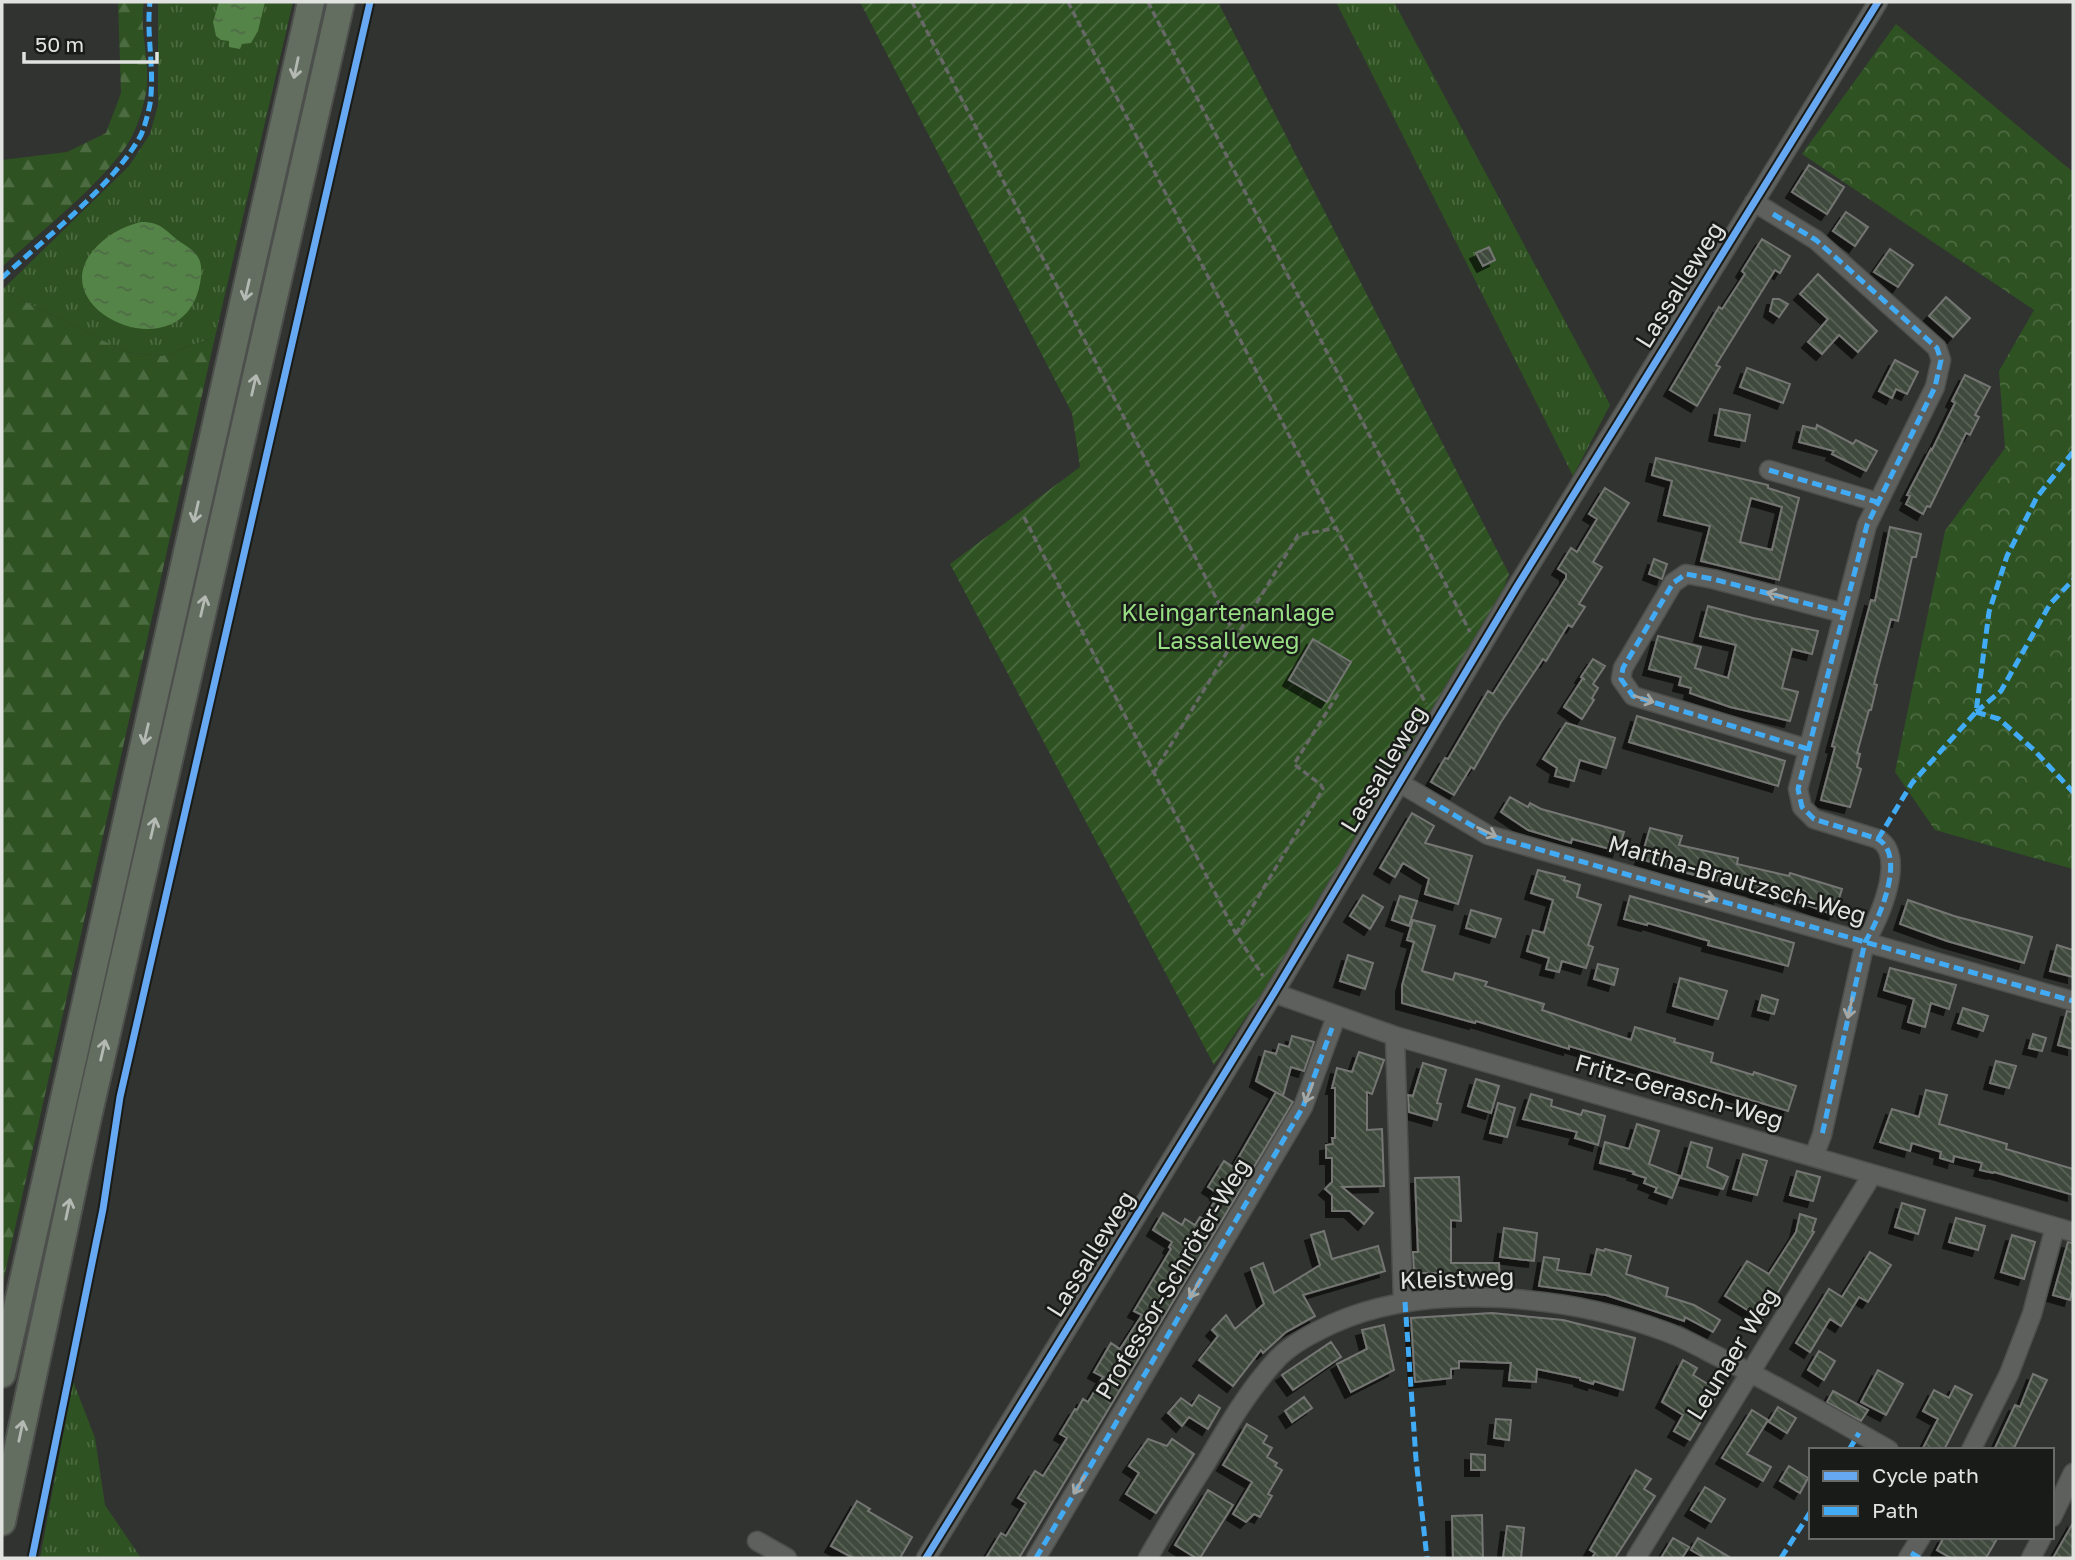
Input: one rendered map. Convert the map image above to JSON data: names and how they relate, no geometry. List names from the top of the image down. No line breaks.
{"streets":{"street":["Lassalleweg","Martha-Brautzsch-Weg","Fritz-Gerasch-Weg","Professor-Schröter-Weg","Kleistweg","Leunaer Weg"]},"crossings":[["Lassalleweg","Martha-Brautzsch-Weg"],["Lassalleweg","Fritz-Gerasch-Weg"],["Fritz-Gerasch-Weg","Professor-Schröter-Weg"],["Fritz-Gerasch-Weg","Leunaer Weg"],["Kleistweg","Leunaer Weg"]],"one_way":["Martha-Brautzsch-Weg","Professor-Schröter-Weg"],"parks":["Kleingartenanlage Lassalleweg"],"legend":["Cycle path","Path"],"scale_bar":"50 m"}
